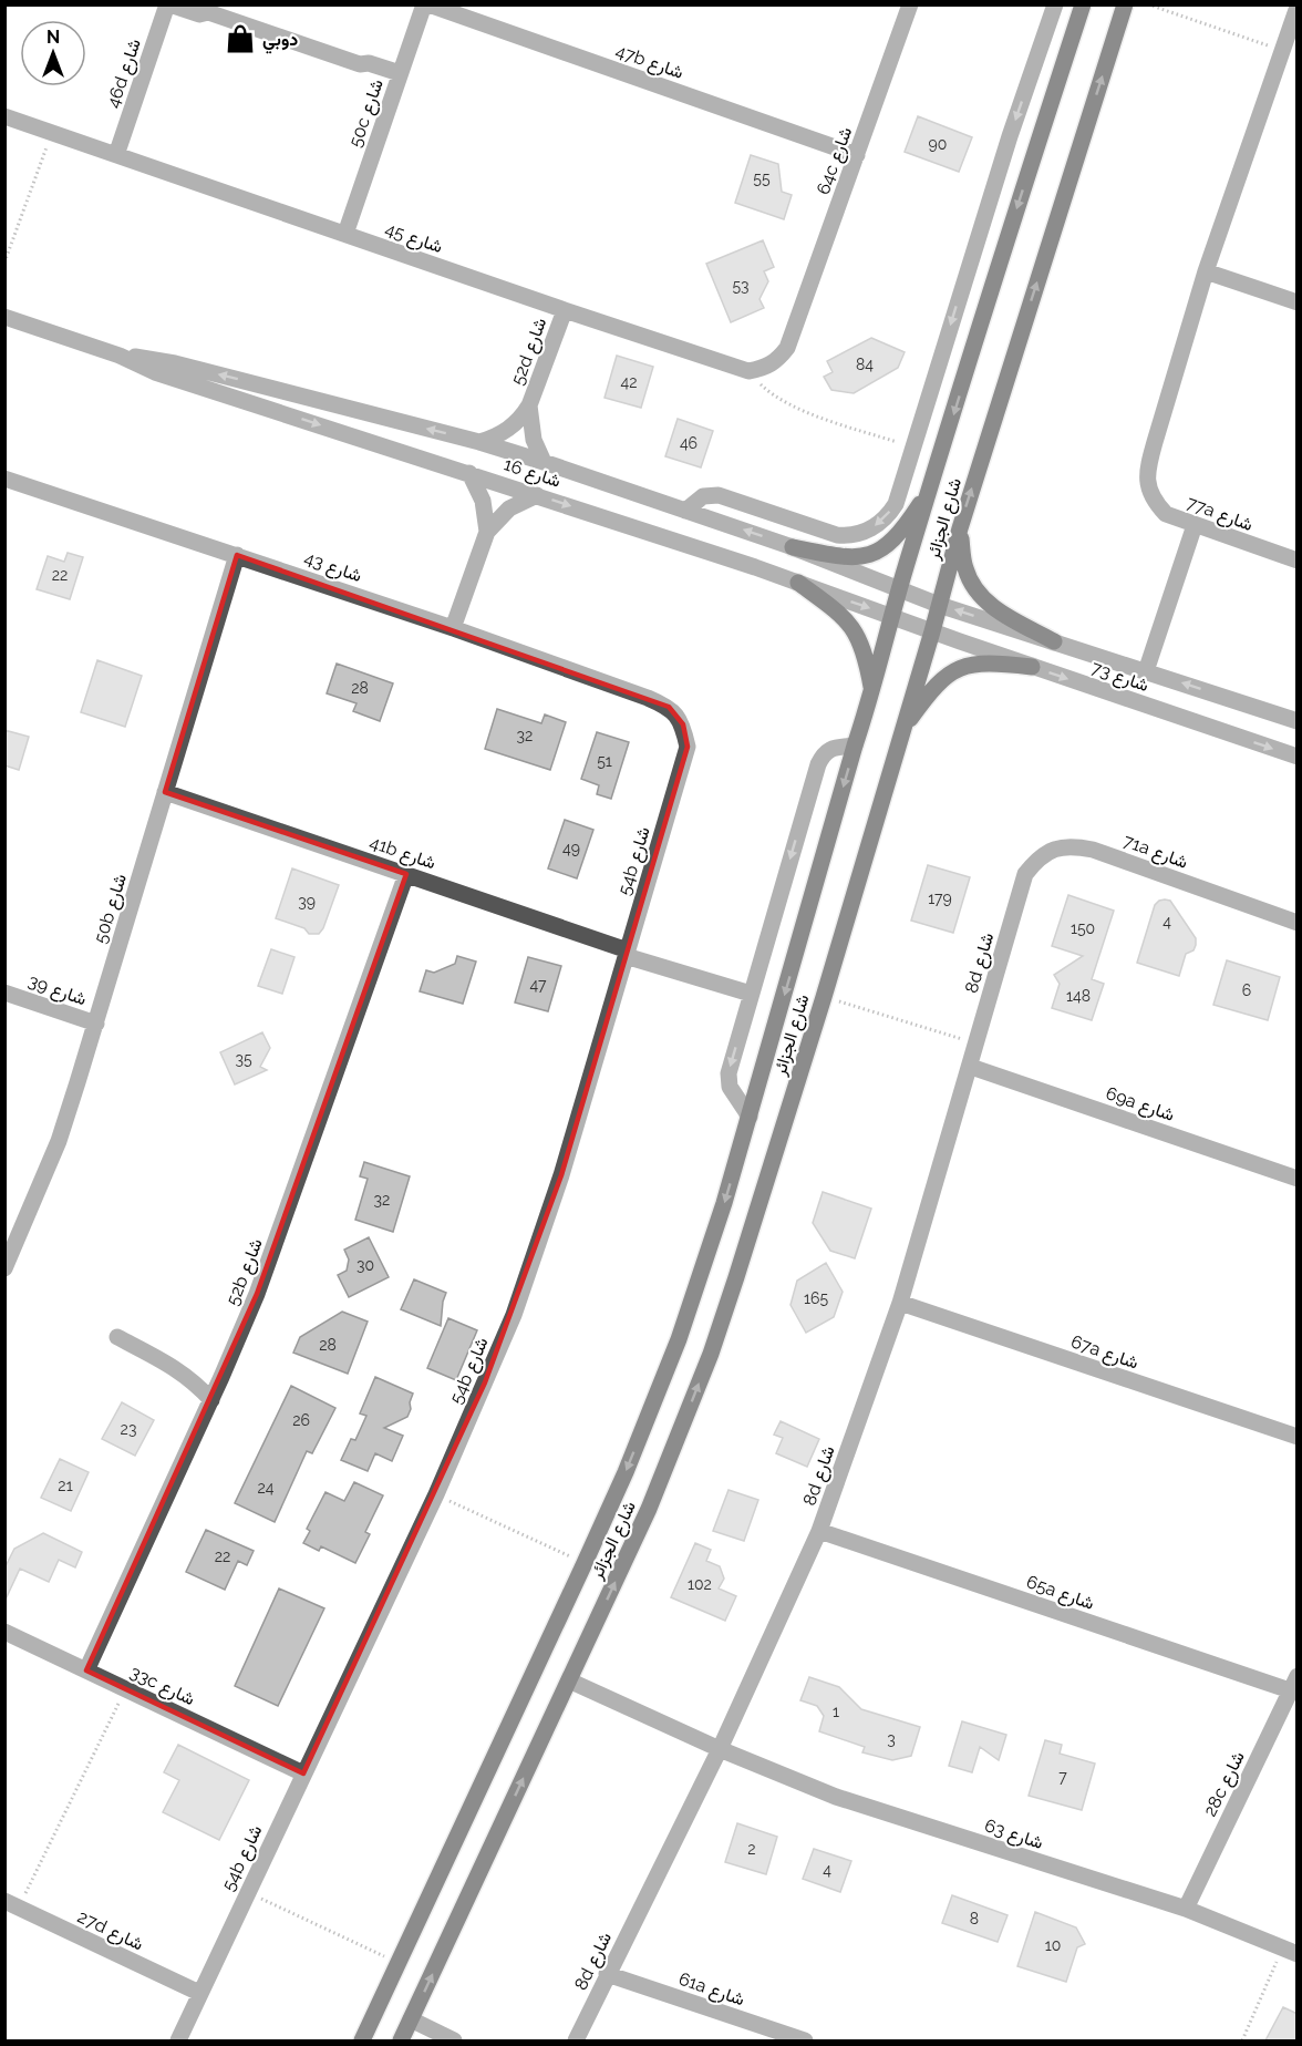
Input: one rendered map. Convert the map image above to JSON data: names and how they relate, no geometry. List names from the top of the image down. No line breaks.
{"streets":{"main road":["شارع الجزائر"],"street":["47b شارع","46d شارع","50c شارع","64c شارع","شارع 45","52d شارع","شارع 16","77a شارع","شارع 43","شارع 73","71a شارع","41b شارع","54b شارع","50b شارع","8d شارع","شارع 39","69a شارع","52b شارع","67a شارع","65a شارع","33c شارع","28c شارع","شارع 63","27d شارع","61a شارع"]},"crossings":[["47b شارع","64c شارع"],["46d شارع","شارع 45"],["50c شارع","شارع 45"],["64c شارع","شارع 45"],["شارع 45","52d شارع"],["52d شارع","شارع 16"],["شارع 16","شارع الجزائر"],["شارع 16","شارع 73"],["شارع الجزائر","شارع 73"],["شارع الجزائر","شارع 63"],["شارع 43","54b شارع"],["شارع 43","50b شارع"],["71a شارع","8d شارع"],["41b شارع","54b شارع"],["41b شارع","50b شارع"],["41b شارع","52b شارع"],["54b شارع","33c شارع"],["54b شارع","27d شارع"],["50b شارع","شارع 39"],["8d شارع","69a شارع"],["8d شارع","67a شارع"],["8d شارع","65a شارع"],["8d شارع","شارع 63"],["8d شارع","61a شارع"],["52b شارع","33c شارع"],["65a شارع","28c شارع"],["28c شارع","شارع 63"]],"places":{"shop":["دوبي"]},"house_numbers":["90","55","53","84","42","46","22","28","32","51","49","179","39","4","150","47","6","148","35","32","30","165","28","26","23","21","24","22","102","1","3","7","2","4","8","10"],"north":"top"}
